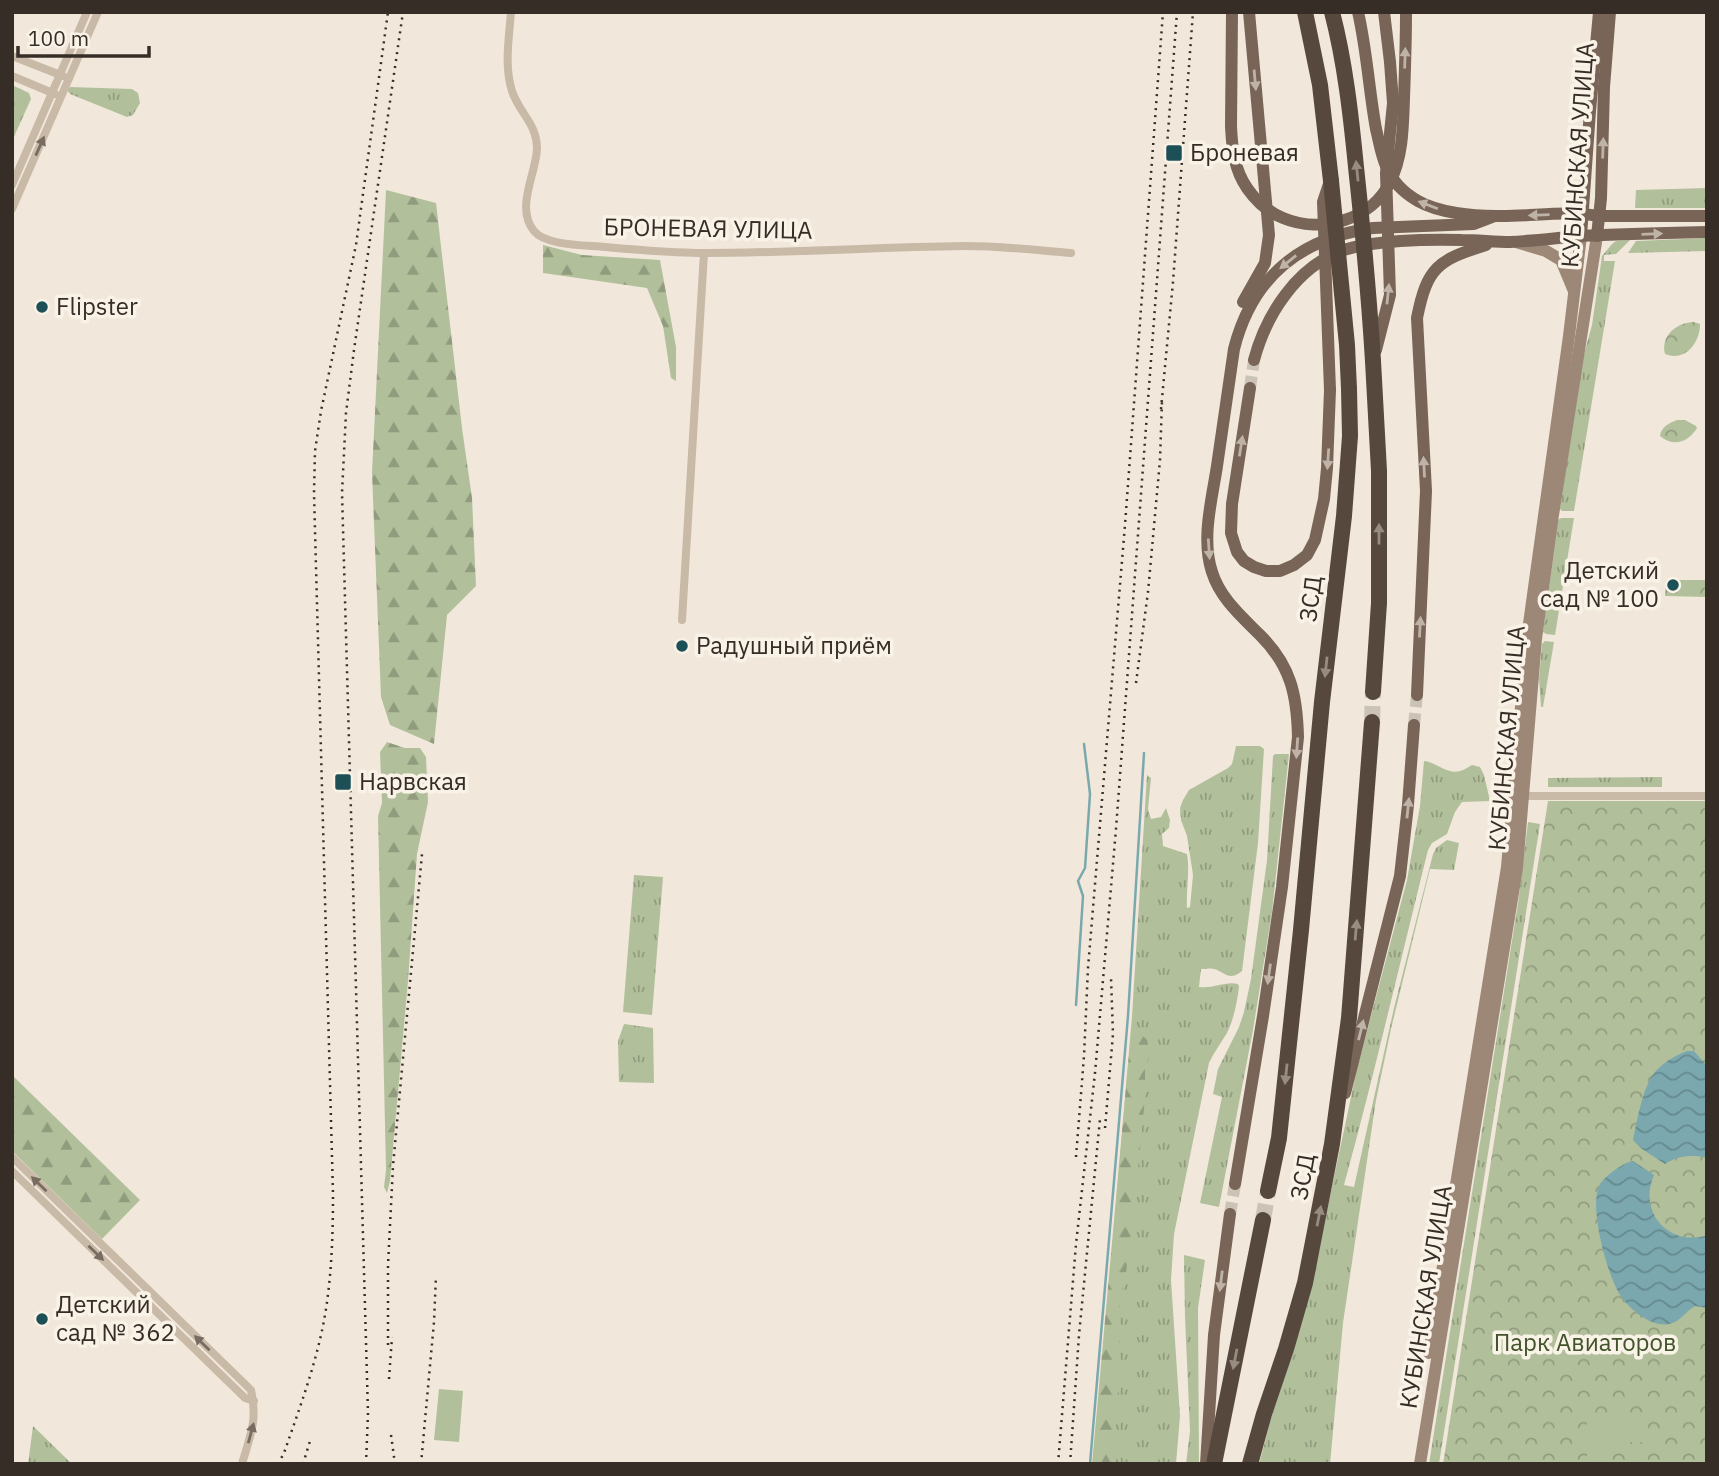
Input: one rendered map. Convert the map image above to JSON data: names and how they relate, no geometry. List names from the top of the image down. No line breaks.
{"streets":{"highway":["ЗСД"],"main road":["КУБИНСКАЯ УЛИЦА"],"street":["БРОНЕВАЯ УЛИЦА"]},"parks":["Парк Авиаторов"],"places":{"transit":["Броневая","Нарвская"],"other":["Flipster","Детский сад № 100","Радушный приём","Детский сад № 362"]},"scale_bar":"100 m"}
